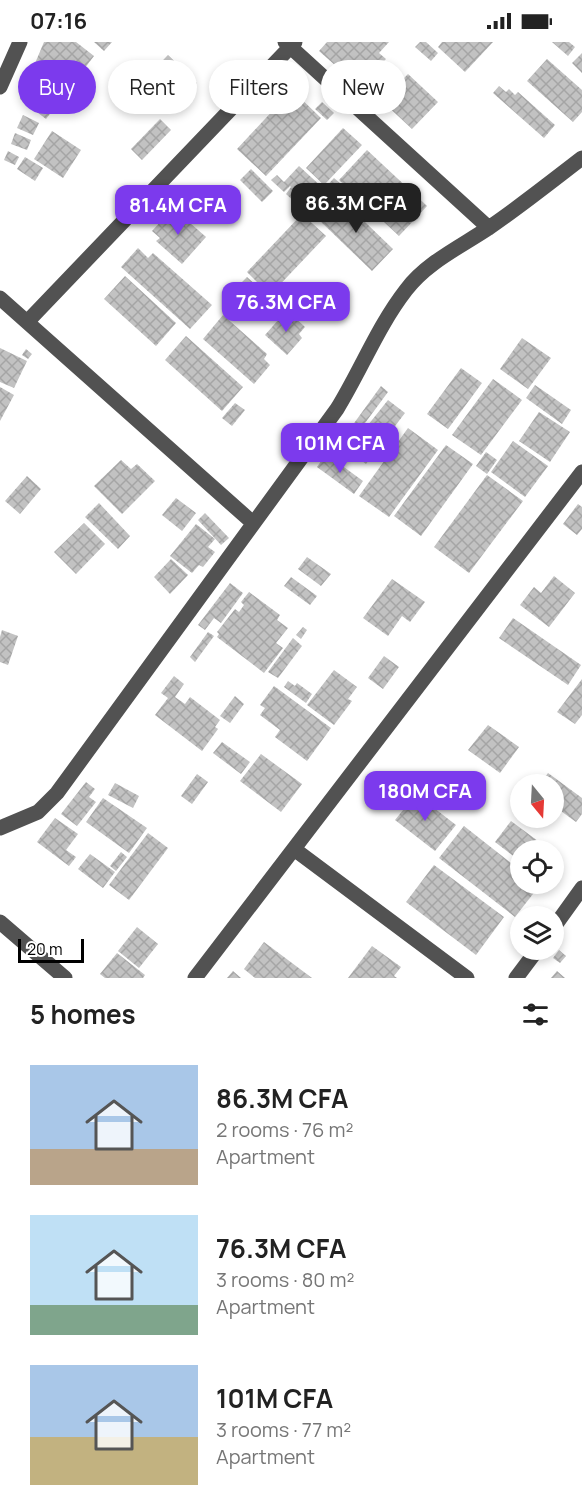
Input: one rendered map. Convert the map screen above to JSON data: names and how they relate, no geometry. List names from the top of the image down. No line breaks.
{"scale_bar":"20 m","north":"bottom","page":{"status":"07:16","chip":["Buy","Rent","Filters","New"],"price":["86.3M CFA","81.4M CFA","76.3M CFA","101M CFA","180M CFA"],"scale":"20 m","heading":"5 homes","list":[{"name":"86.3M CFA","note":"2 rooms · 76 m² · Apartment"},{"name":"76.3M CFA","note":"3 rooms · 80 m² · Apartment"},{"name":"101M CFA","note":"3 rooms · 77 m² · Apartment"}]}}
